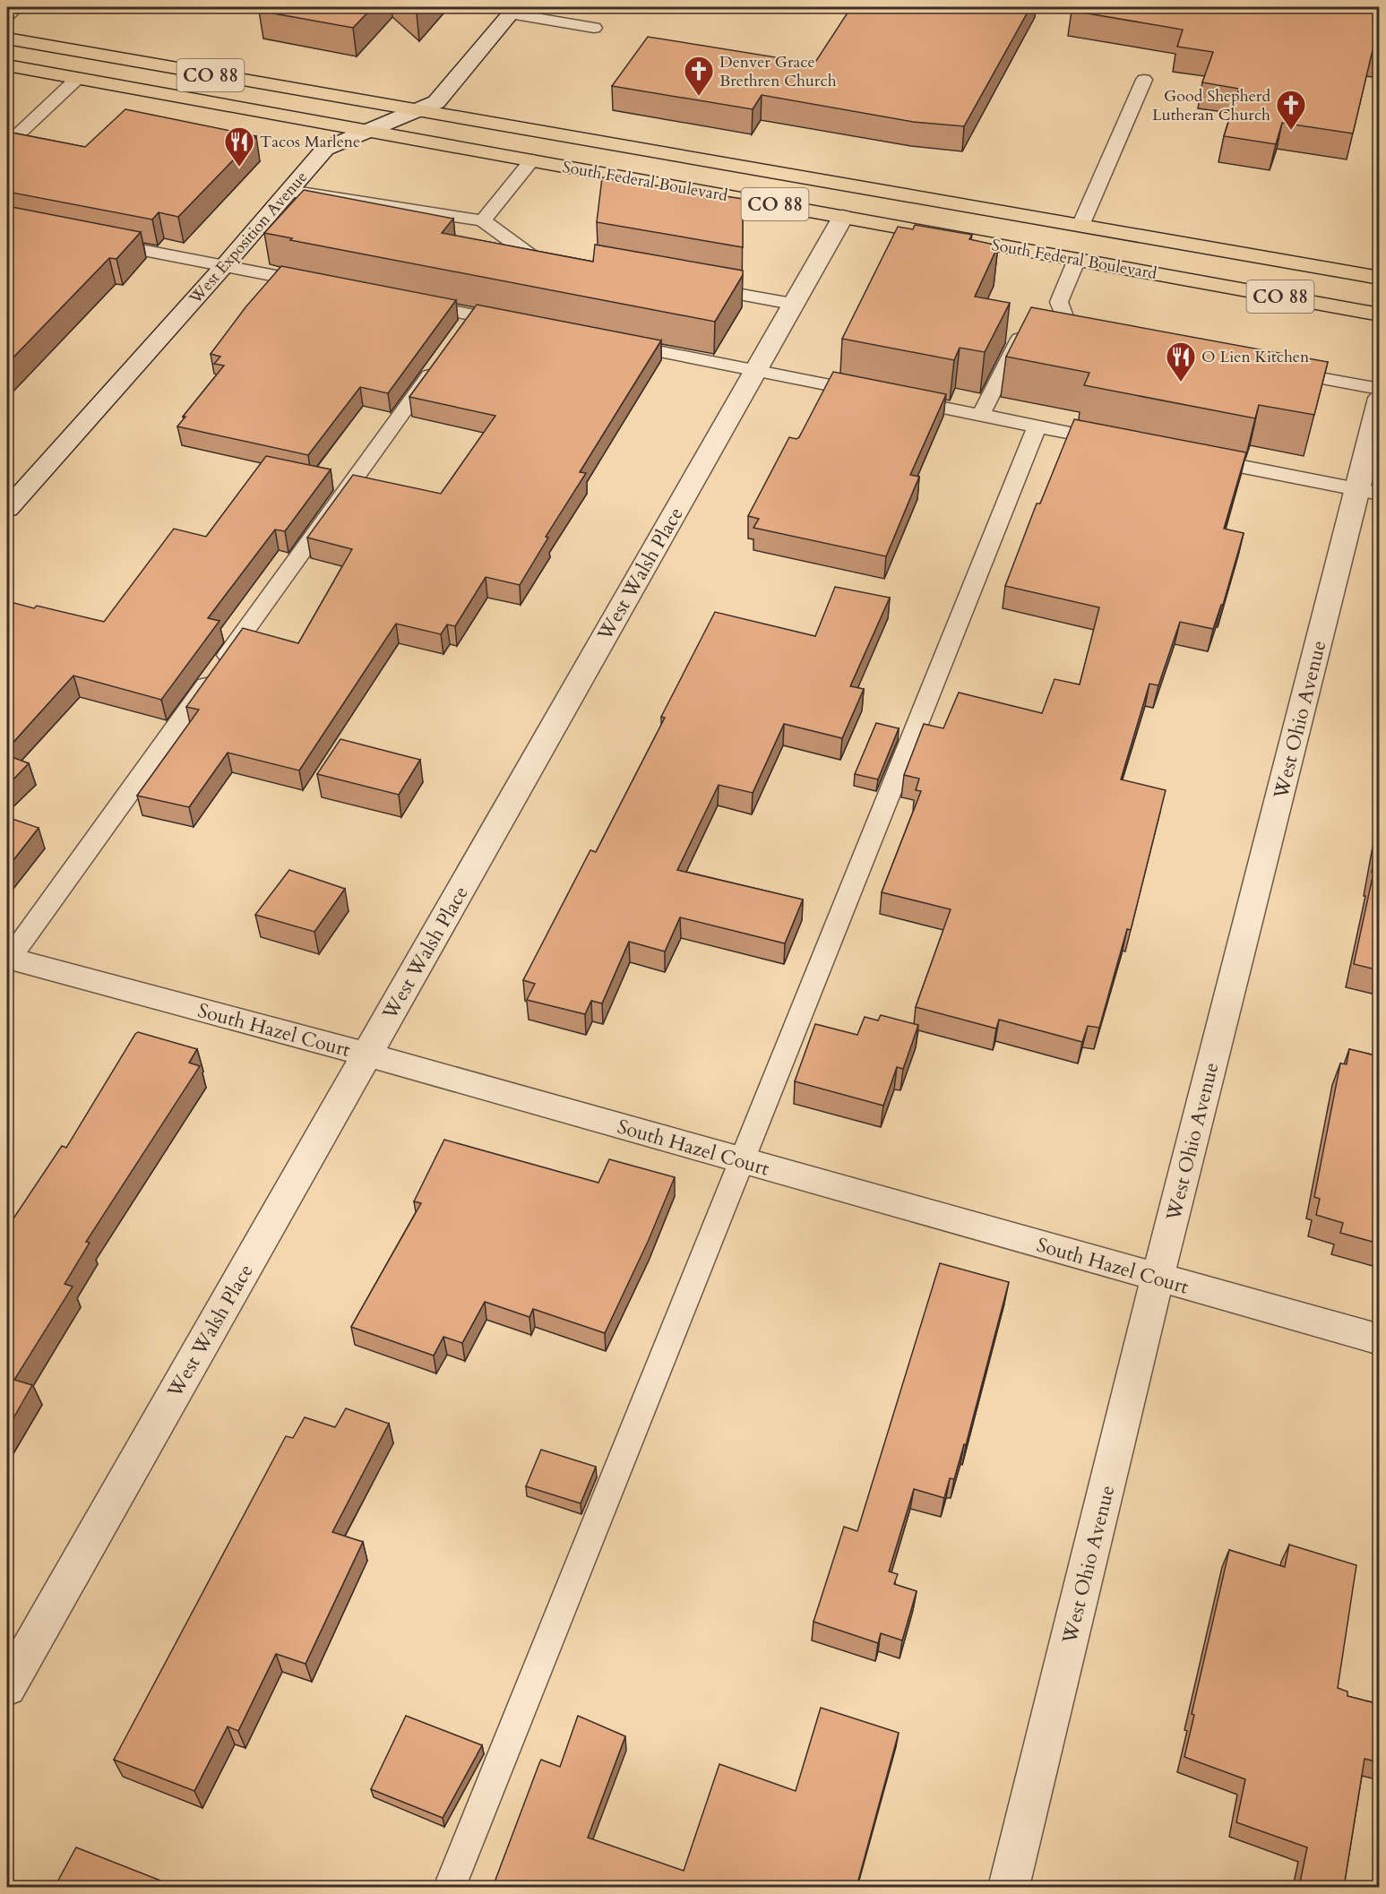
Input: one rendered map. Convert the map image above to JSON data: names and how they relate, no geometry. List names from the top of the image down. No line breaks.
{"streets":{"main road":["CO 88","South Federal Boulevard"],"street":["West Exposition Avenue","West Walsh Place","West Ohio Avenue","South Hazel Court"]},"crossings":[["South Federal Boulevard","West Exposition Avenue"],["South Federal Boulevard","West Walsh Place"],["West Walsh Place","South Hazel Court"],["West Ohio Avenue","South Hazel Court"]],"places":{"church":["Denver Grace Brethren Church","Good Shepherd Lutheran Church"],"restaurant":["Tacos Marlene","O Lien Kitchen"]}}
